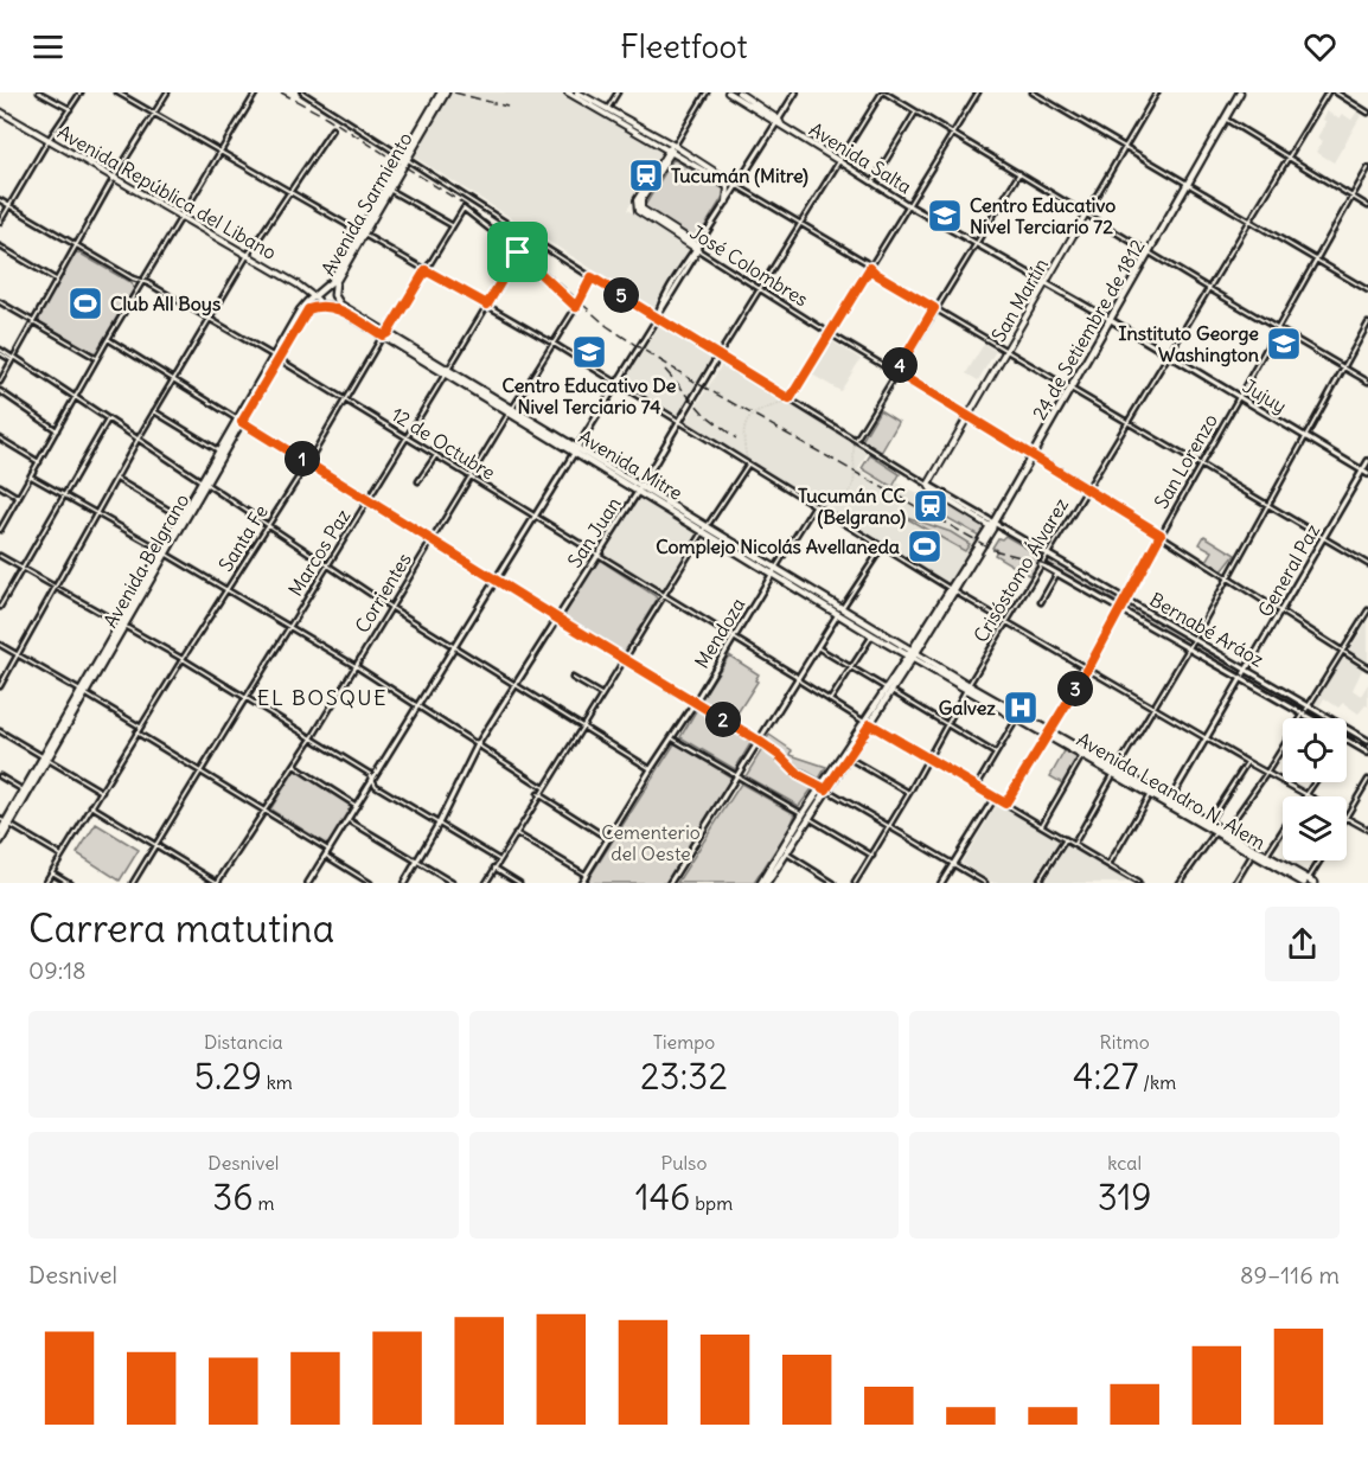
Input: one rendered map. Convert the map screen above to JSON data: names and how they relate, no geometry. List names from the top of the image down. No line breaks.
{"streets":{"main road":["Avenida Salta","Avenida República del Libano","Avenida Sarmiento","José Colombres","San Martín","24 de Setiembre de 1812","Avenida Mitre","Avenida Belgrano","Avenida Leandro N. Alem"],"street":["Jujuy","12 de Octubre","San Lorenzo","San Juan","Santa Fe","Marcos Paz","Crisóstomo Álvarez","General Paz","Corrientes","Bernabé Aráoz","Mendoza"]},"crossings":[["Avenida Salta","San Martín"],["Avenida Salta","24 de Setiembre de 1812"],["Avenida Salta","Jujuy"],["Avenida Salta","San Juan"],["Avenida República del Libano","Avenida Sarmiento"],["Avenida República del Libano","Avenida Mitre"],["Avenida República del Libano","Avenida Belgrano"],["Avenida Sarmiento","Avenida Mitre"],["Avenida Sarmiento","Avenida Belgrano"],["José Colombres","San Martín"],["José Colombres","24 de Setiembre de 1812"],["José Colombres","San Lorenzo"],["José Colombres","San Juan"],["José Colombres","Crisóstomo Álvarez"],["José Colombres","General Paz"],["24 de Setiembre de 1812","Jujuy"],["24 de Setiembre de 1812","12 de Octubre"],["24 de Setiembre de 1812","Avenida Mitre"],["24 de Setiembre de 1812","Bernabé Aráoz"],["24 de Setiembre de 1812","Avenida Leandro N. Alem"],["Jujuy","San Lorenzo"],["Jujuy","Crisóstomo Álvarez"],["Jujuy","General Paz"],["12 de Octubre","San Lorenzo"],["12 de Octubre","San Juan"],["12 de Octubre","Santa Fe"],["12 de Octubre","Marcos Paz"],["12 de Octubre","Avenida Belgrano"],["12 de Octubre","Crisóstomo Álvarez"],["12 de Octubre","Corrientes"],["12 de Octubre","Mendoza"],["San Lorenzo","Bernabé Aráoz"],["San Lorenzo","Avenida Leandro N. Alem"],["Avenida Mitre","San Juan"],["Avenida Mitre","Santa Fe"],["Avenida Mitre","Marcos Paz"],["Avenida Mitre","Avenida Belgrano"],["Avenida Mitre","Corrientes"],["Avenida Mitre","Mendoza"],["Avenida Mitre","Avenida Leandro N. Alem"],["Santa Fe","Marcos Paz"],["Crisóstomo Álvarez","Bernabé Aráoz"],["Crisóstomo Álvarez","Avenida Leandro N. Alem"],["General Paz","Bernabé Aráoz"],["General Paz","Avenida Leandro N. Alem"]],"districts":["EL BOSQUE"],"parks":["Cementerio del Oeste"],"places":{"station":["Tucumán (Mitre)","Tucumán CC (Belgrano)"],"school or university":["Centro Educativo Nivel Terciario 72","Instituto George Washington","Centro Educativo De Nivel Terciario 74"],"sports":["Club All Boys","Complejo Nicolás Avellaneda"],"hospital":["Galvez"]},"page":{"header":"Fleetfoot","pins":["5","4","1","3","2"],"heading":["Carrera matutina","09:18"],"stats":[["Distancia","5.29 km"],["Tiempo","23:32"],["Ritmo","4:27 /km"],["Desnivel","36 m"],["Pulso","146 bpm"],["kcal","319"]],"chart":["Desnivel","89–116 m"]}}
